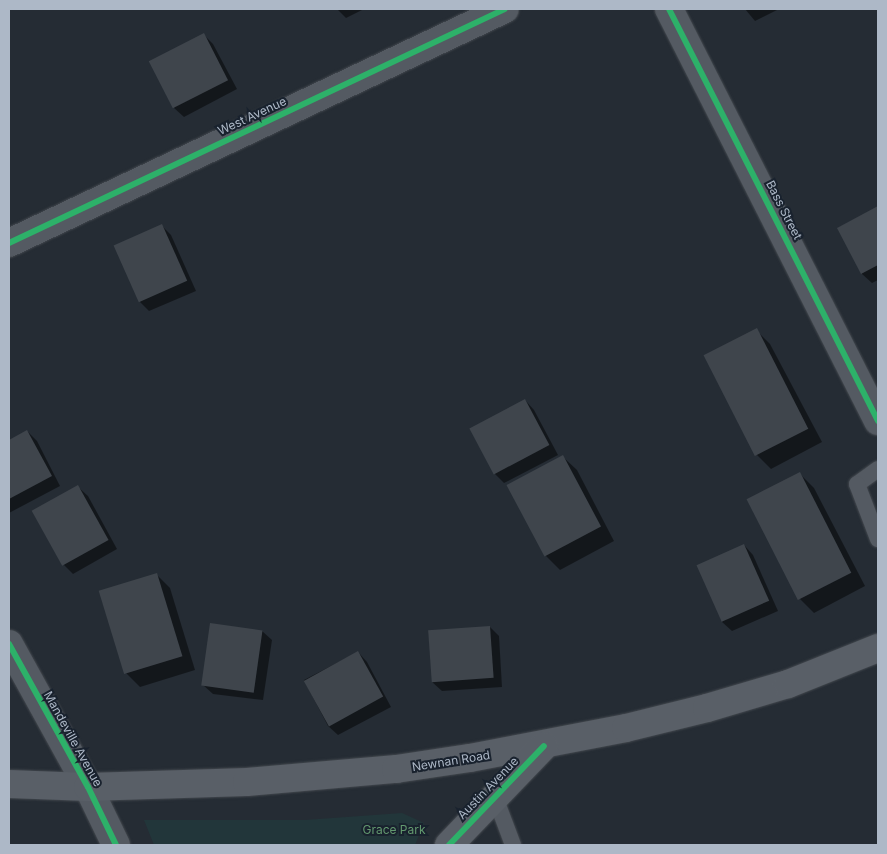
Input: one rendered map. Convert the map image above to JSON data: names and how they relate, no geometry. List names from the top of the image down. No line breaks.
{"streets":{"main road":["Newnan Road","Austin Avenue"],"street":["West Avenue","Bass Street","Mandeville Avenue"]},"crossings":[["Mandeville Avenue","Newnan Road"],["Newnan Road","Austin Avenue"]],"parks":["Grace Park"]}
